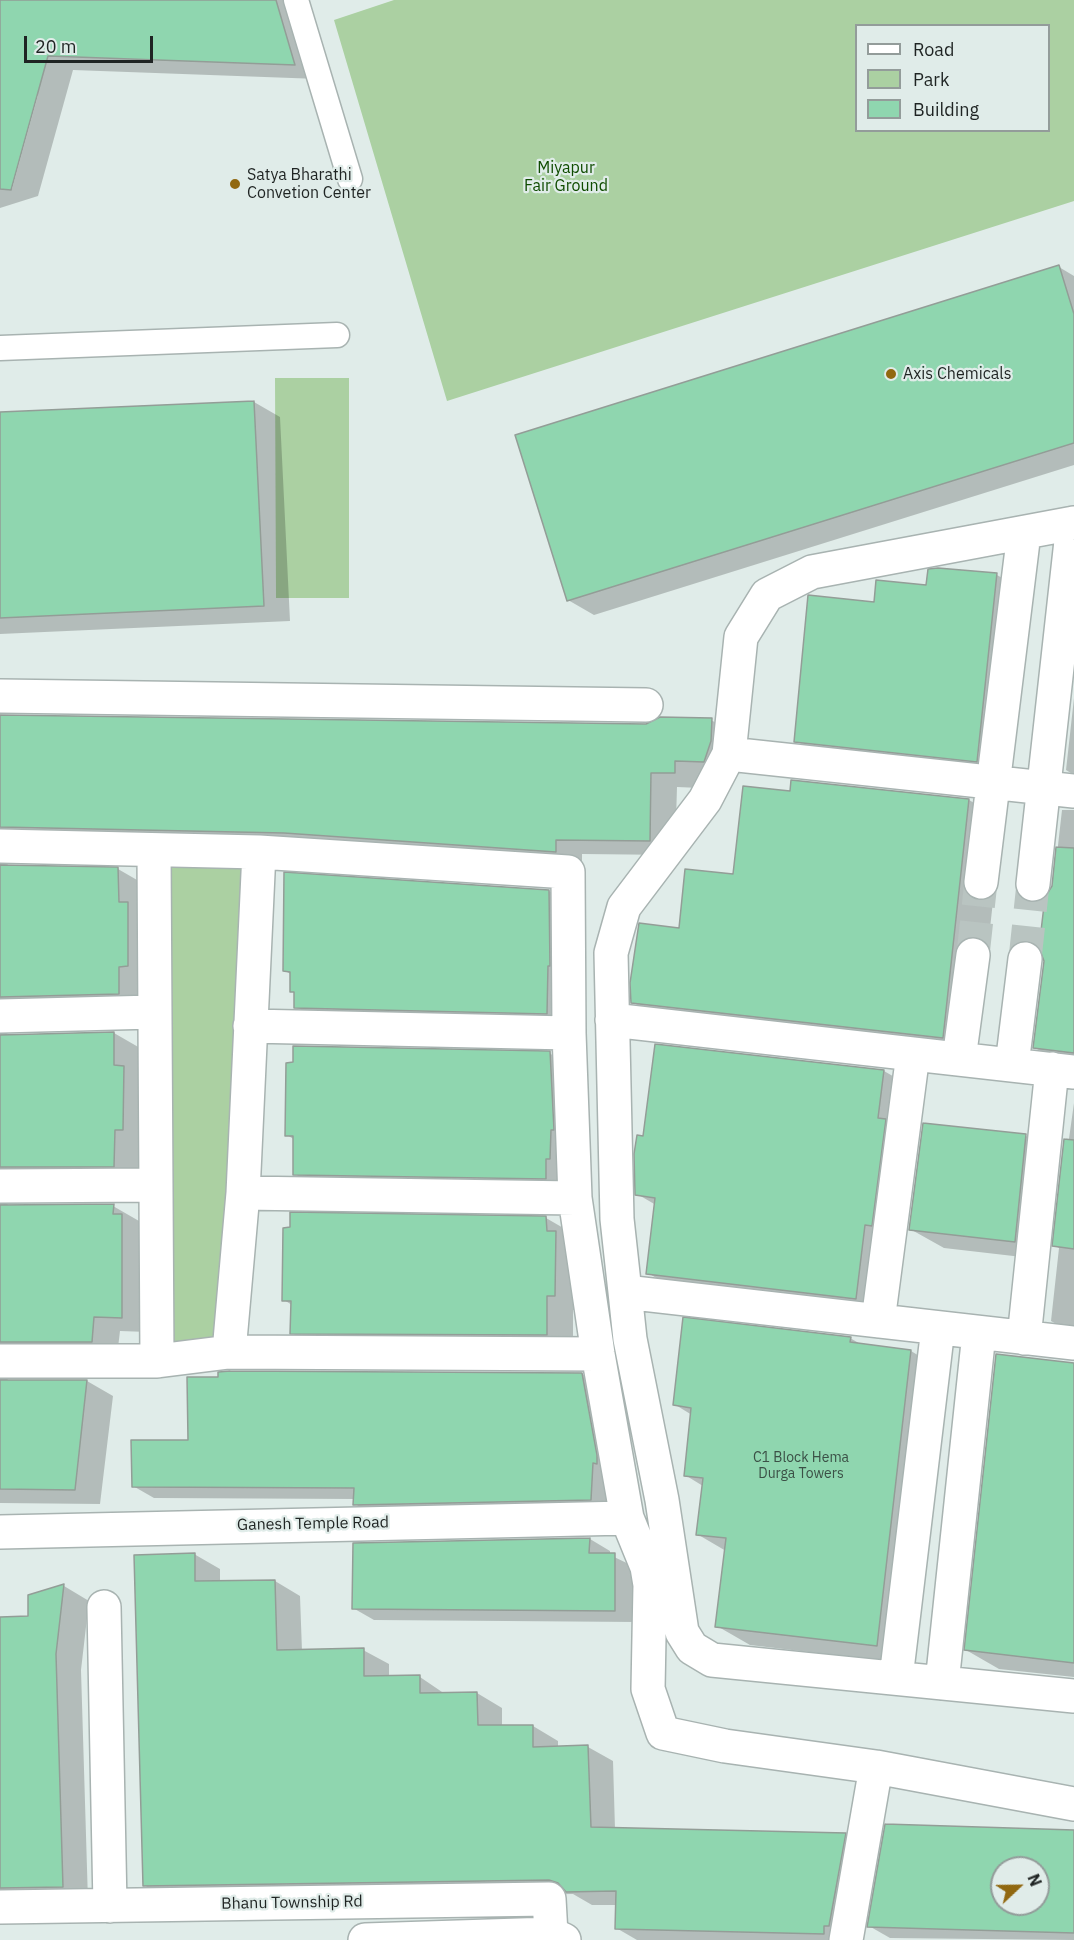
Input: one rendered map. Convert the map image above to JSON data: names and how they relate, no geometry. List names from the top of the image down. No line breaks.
{"streets":{"street":["Ganesh Temple Road","Bhanu Township Rd"]},"parks":["Miyapur Fair Ground"],"places":["Satya Bharathi Convetion Center","Axis Chemicals"],"house_numbers":["C1 Block Hema Durga Towers"],"legend":["Road","Park","Building"],"scale_bar":"20 m","north":"right"}
